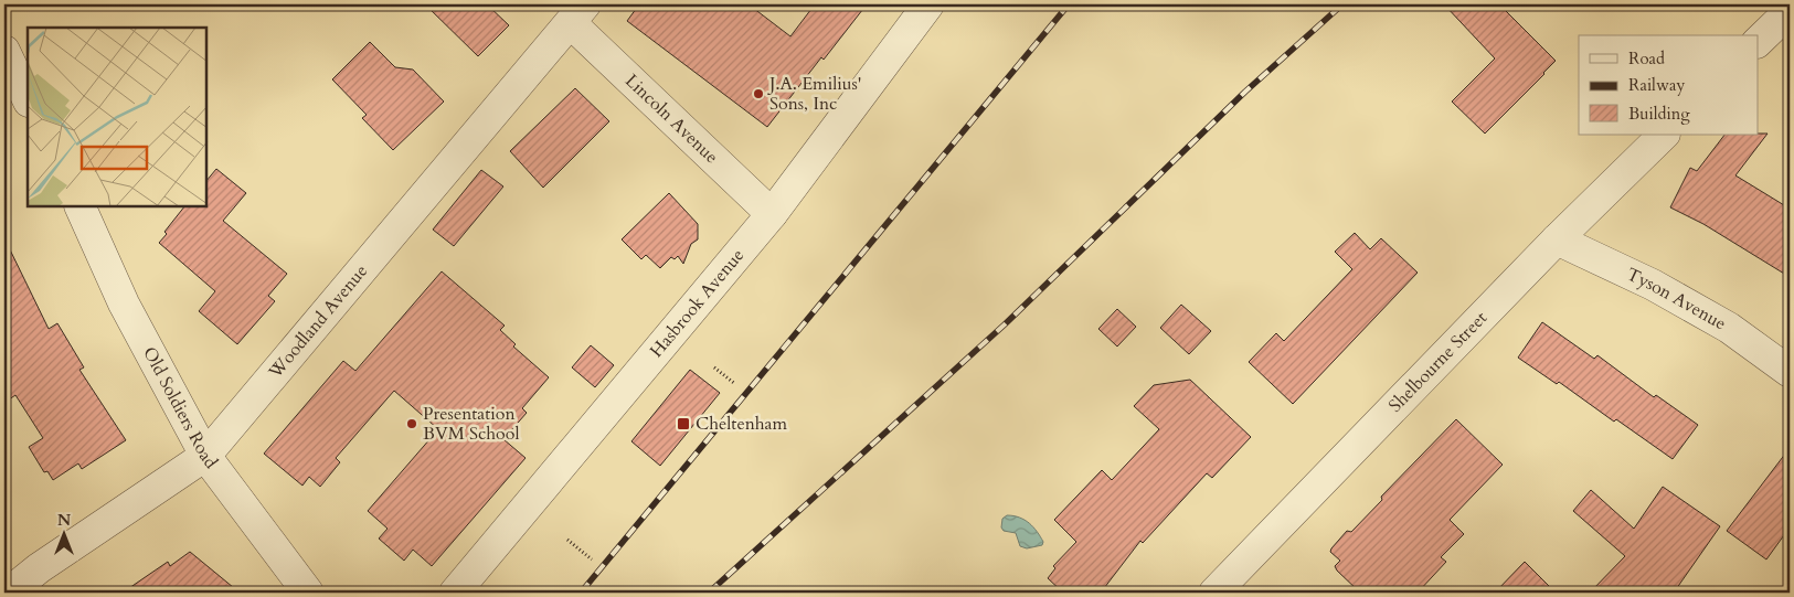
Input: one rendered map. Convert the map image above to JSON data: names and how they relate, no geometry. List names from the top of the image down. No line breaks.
{"streets":{"street":["Lincoln Avenue","Tyson Avenue","Hasbrook Avenue","Woodland Avenue","Shelbourne Street","Old Soldiers Road"]},"crossings":[["Lincoln Avenue","Hasbrook Avenue"],["Lincoln Avenue","Woodland Avenue"],["Tyson Avenue","Shelbourne Street"],["Woodland Avenue","Old Soldiers Road"]],"places":{"other":["J.A. Emilius' Sons, Inc","Presentation BVM School"],"transit":["Cheltenham"]},"legend":["Road","Railway","Building"],"north":"top"}
